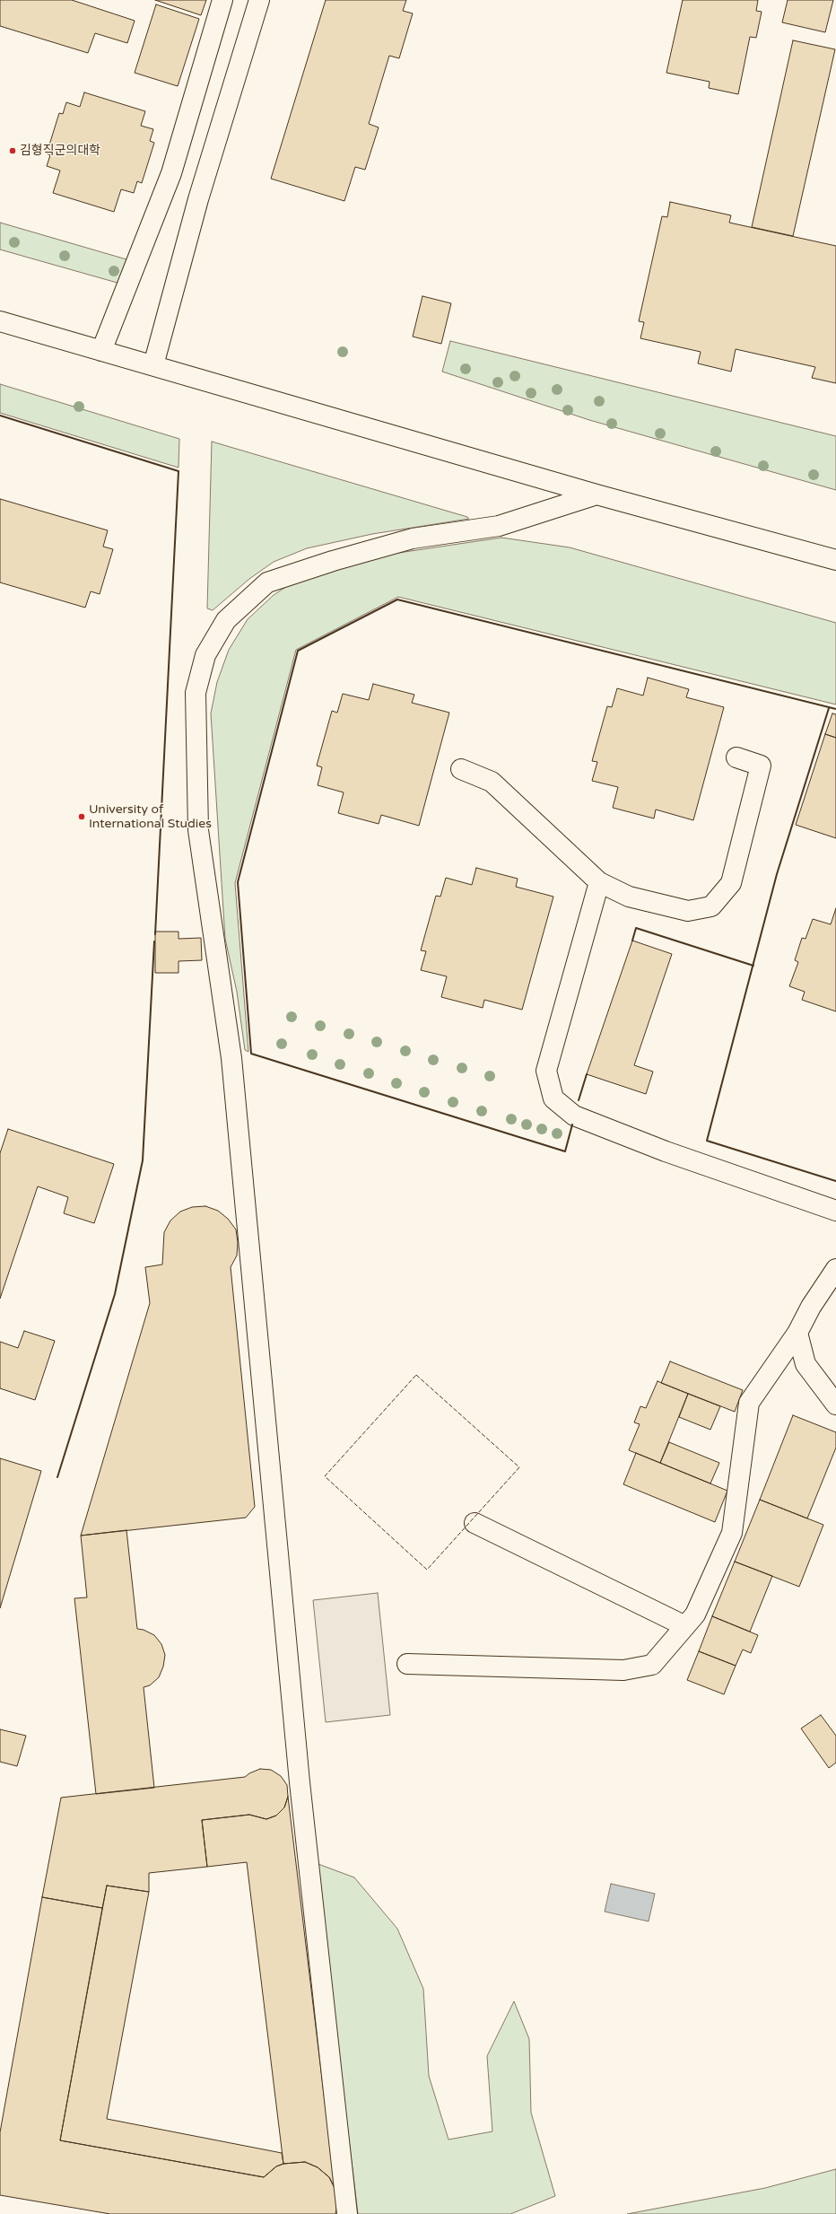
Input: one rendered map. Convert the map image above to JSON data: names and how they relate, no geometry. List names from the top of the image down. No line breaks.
{"places":["김형직군의대학","University of International Studies"]}
